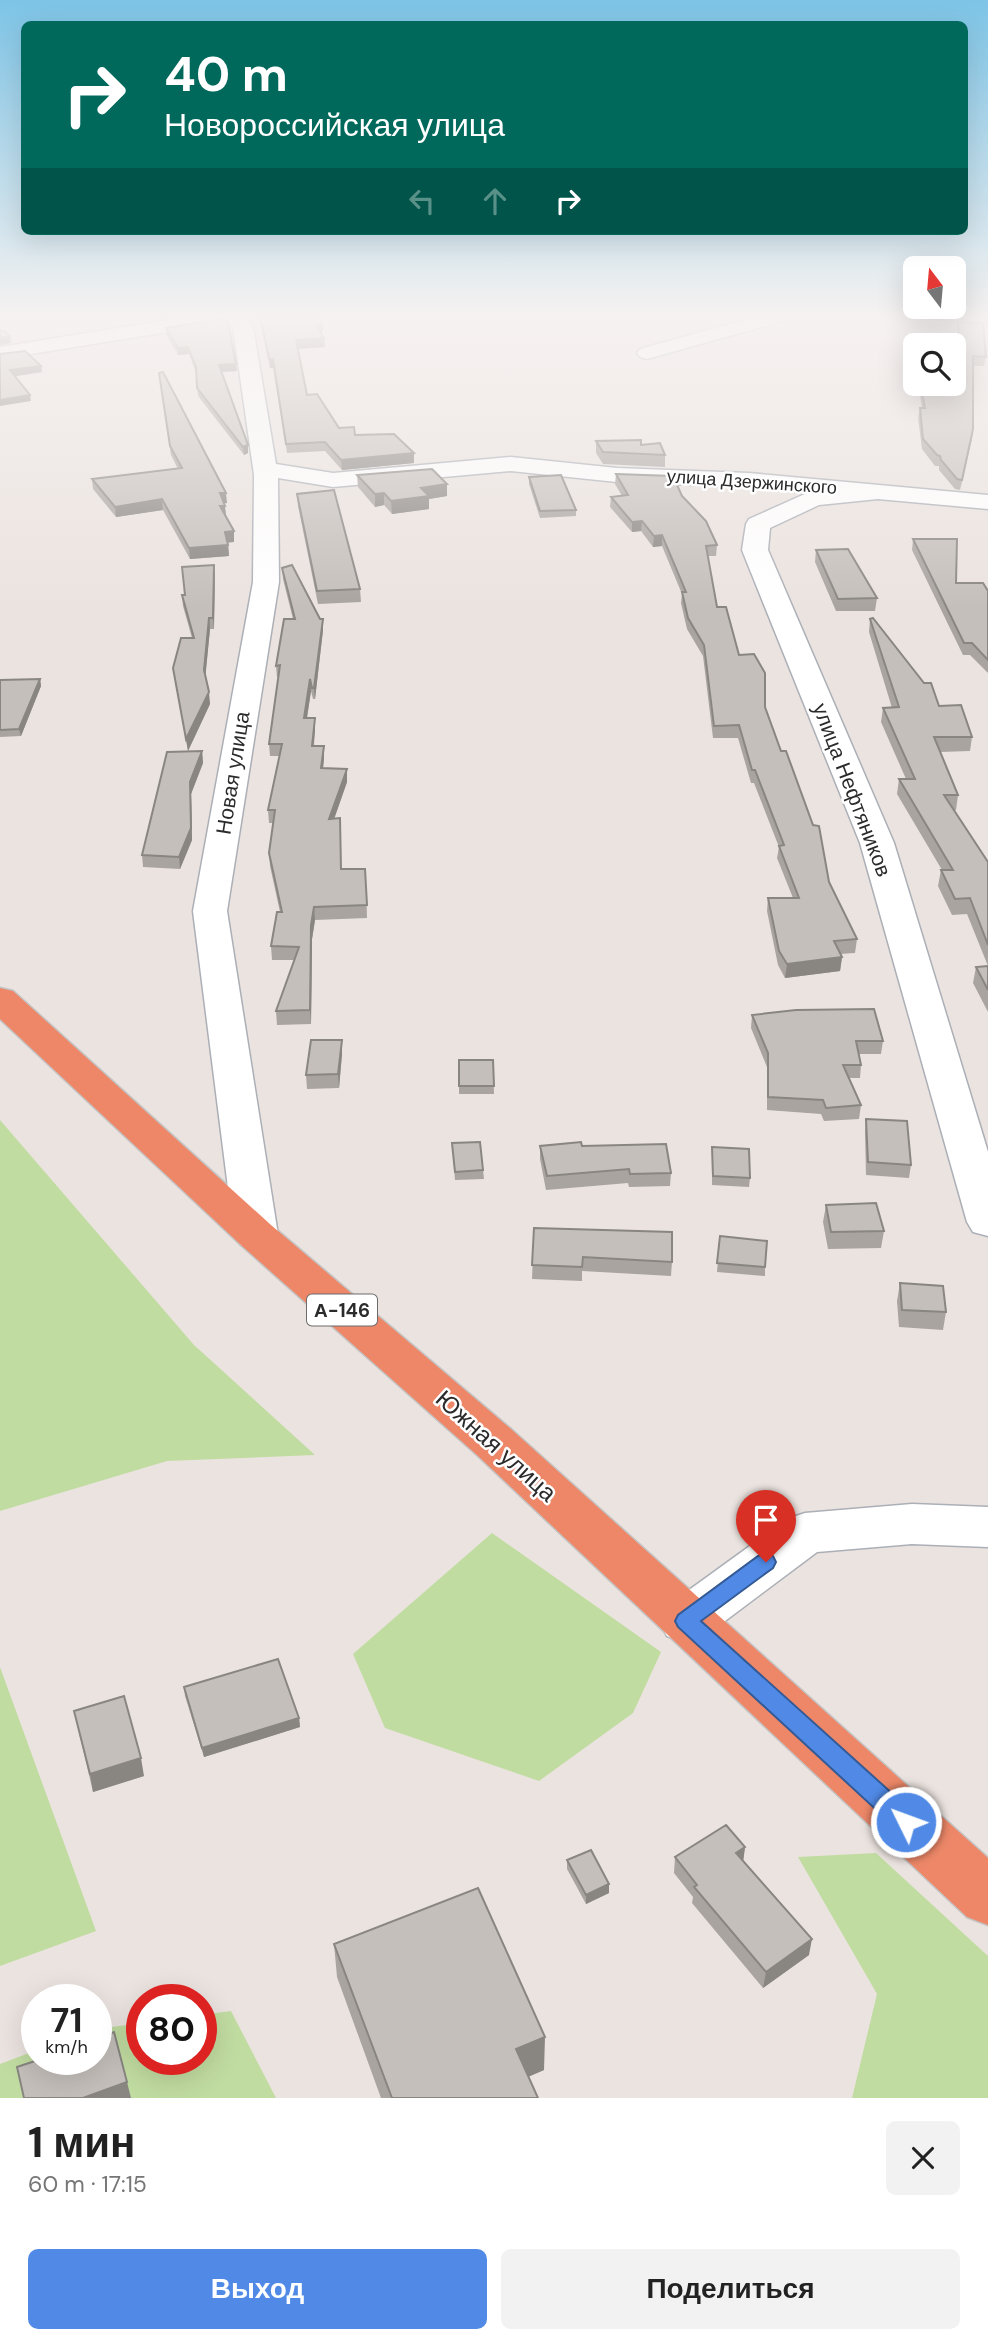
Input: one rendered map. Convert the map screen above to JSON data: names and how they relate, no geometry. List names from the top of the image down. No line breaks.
{"streets":{"highway":["А-146","Южная улица"],"street":["улица Дзержинского","Новая улица","улица Нефтяников"]},"crossings":[["улица Дзержинского","Новая улица"],["улица Дзержинского","улица Нефтяников"],["Новая улица","Южная улица"]],"north":"top","page":{"turn":["40 m","Новороссийская улица"],"speed":"71 km/h","limit":"80","heading":["1 мин","60 m · 17:15"],"buttons":["Выход","Поделиться"]}}
